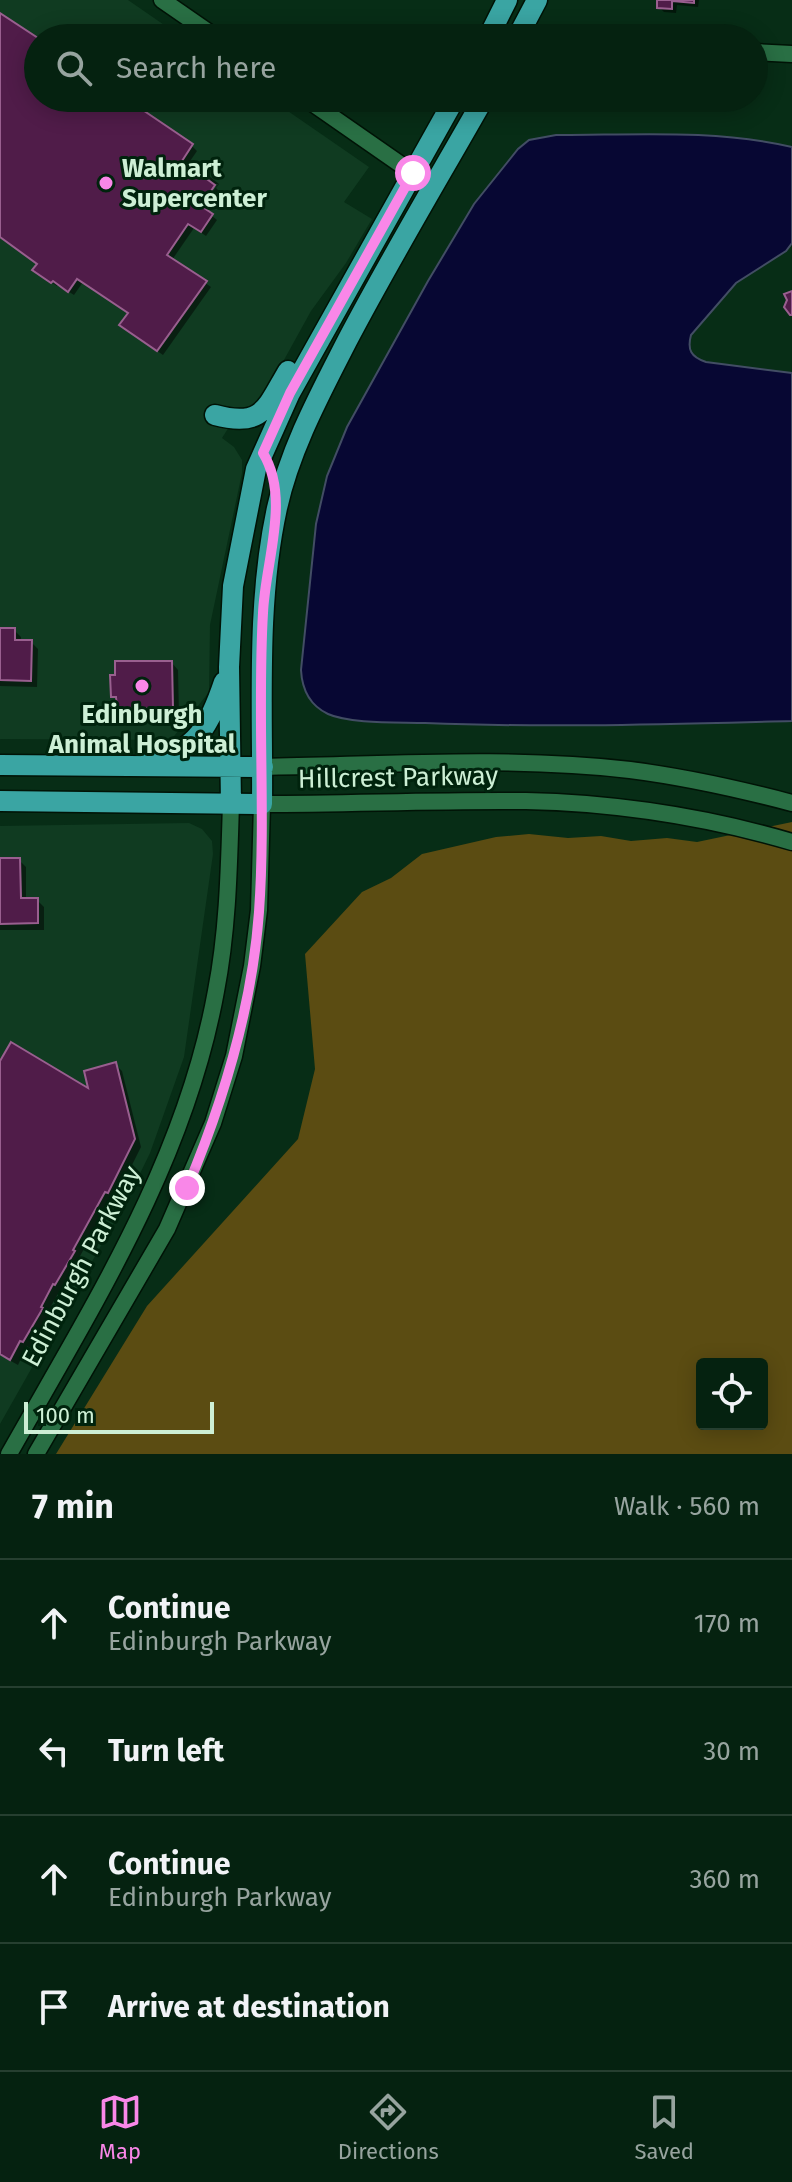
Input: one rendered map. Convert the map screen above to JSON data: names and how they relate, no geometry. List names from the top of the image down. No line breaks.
{"streets":{"main road":["Hillcrest Parkway","Edinburgh Parkway"]},"crossings":[["Hillcrest Parkway","Edinburgh Parkway"]],"places":["Walmart Supercenter","Edinburgh Animal Hospital"],"scale_bar":"100 m","page":{"search":"Search here","scale":"100 m","heading":["7 min","Walk · 560 m"],"list":[["Continue","Edinburgh Parkway","170 m"],["Turn left","30 m"],["Continue","Edinburgh Parkway","360 m"],"Arrive at destination"],"nav":["Map","Directions","Saved"]}}
